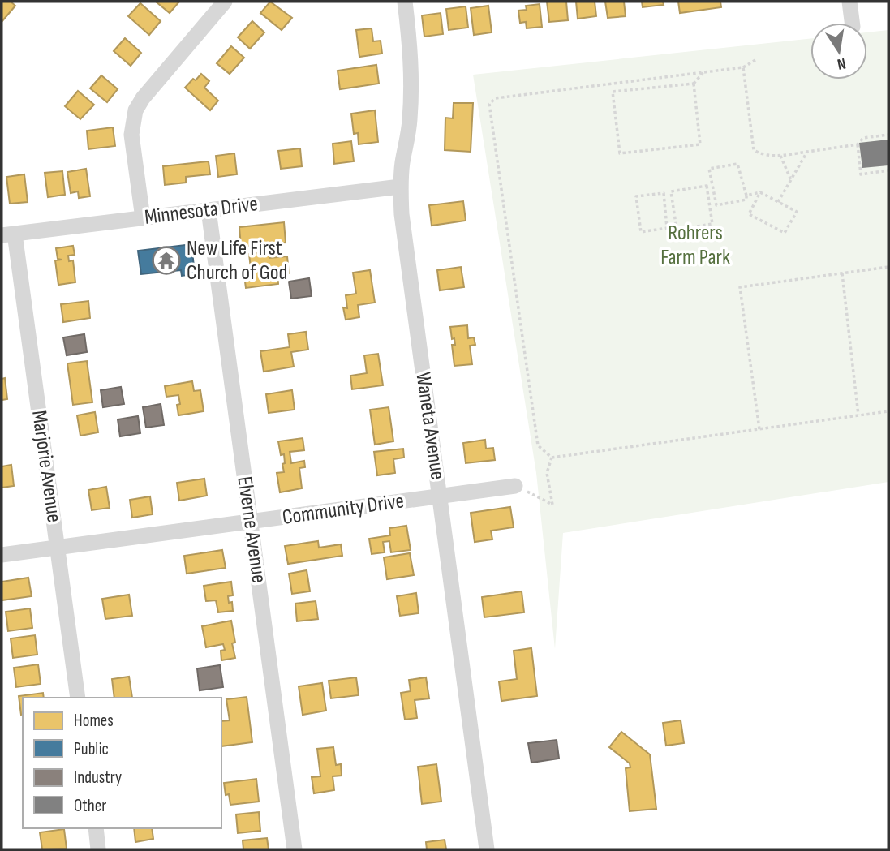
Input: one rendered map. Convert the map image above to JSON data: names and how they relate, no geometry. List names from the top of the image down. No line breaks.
{"streets":{"street":["Minnesota Drive","Waneta Avenue","Marjorie Avenue","Community Drive","Elverne Avenue"]},"crossings":[["Minnesota Drive","Waneta Avenue"],["Minnesota Drive","Marjorie Avenue"],["Minnesota Drive","Elverne Avenue"],["Waneta Avenue","Community Drive"],["Marjorie Avenue","Community Drive"],["Community Drive","Elverne Avenue"]],"parks":["Rohrers Farm Park"],"places":{"temple":["New Life First Church of God"]},"legend":["Homes","Public","Industry","Other"],"north":"bottom"}
